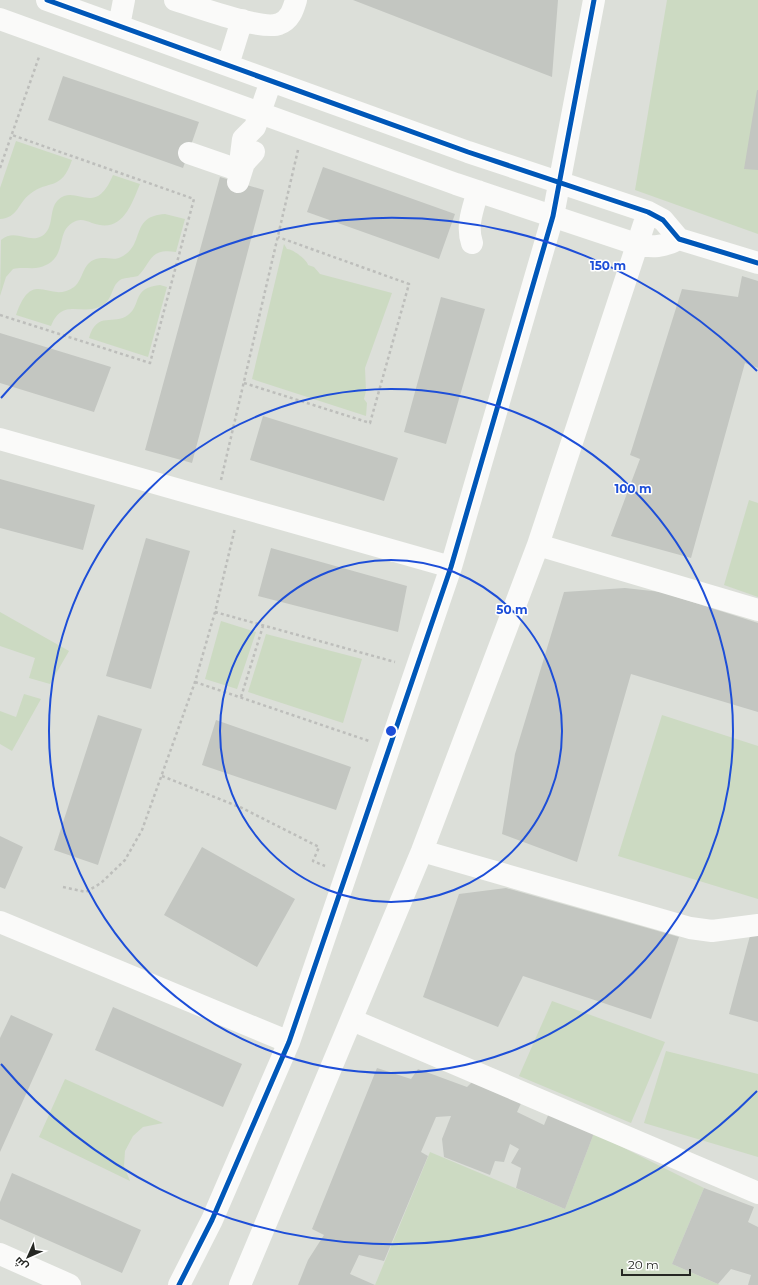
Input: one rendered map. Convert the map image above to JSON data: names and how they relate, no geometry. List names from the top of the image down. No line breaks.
{"scale_bar":"20 m","north":"bottom left","rings":["150 m","100 m","50 m"]}
